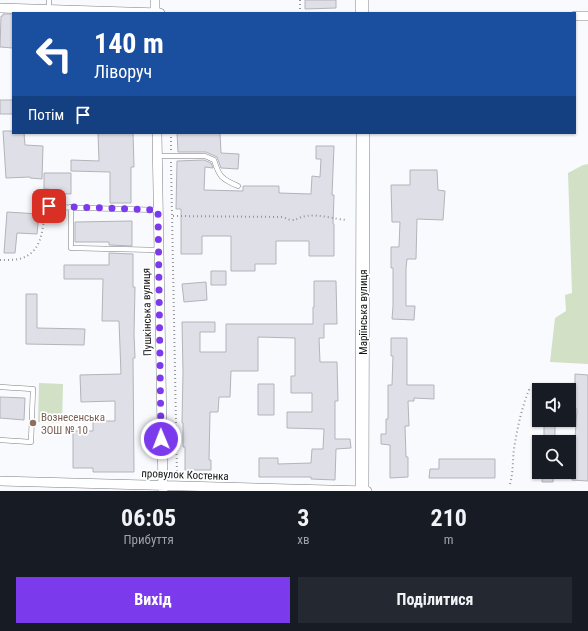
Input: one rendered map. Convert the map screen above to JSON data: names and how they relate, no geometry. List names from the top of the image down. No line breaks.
{"streets":{"main road":["Маріїнська вулиця"],"street":["Пушкінська вулиця","провулок Костенка"]},"crossings":[["Пушкінська вулиця","провулок Костенка"],["Маріїнська вулиця","провулок Костенка"]],"places":["Вознесенська ЗОШ № 10"],"page":{"turn":["140 m","Ліворуч"],"then":"Потім","eta":["06:05","Прибуття","3","хв","210","m"],"buttons":["Вихід","Поділитися"]}}
